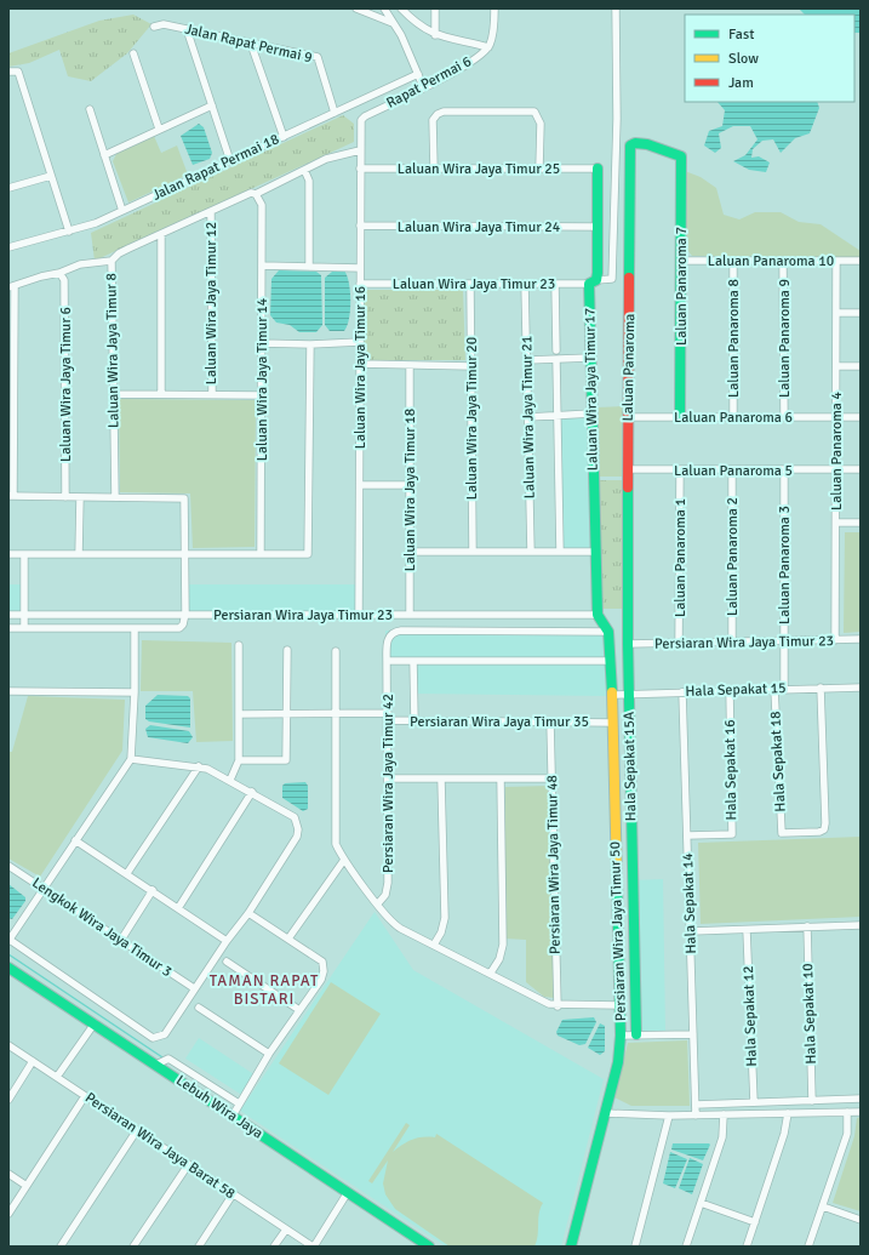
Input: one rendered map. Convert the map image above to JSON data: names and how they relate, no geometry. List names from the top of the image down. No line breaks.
{"streets":{"street":["Jalan Rapat Permai 9","Rapat Permai 6","Jalan Rapat Permai 18","Laluan Wira Jaya Timur 25","Laluan Wira Jaya Timur 24","Laluan Panaroma 10","Laluan Wira Jaya Timur 23","Laluan Panaroma 7","Laluan Wira Jaya Timur 12","Laluan Panaroma 8","Laluan Panaroma 9","Laluan Wira Jaya Timur 8","Laluan Wira Jaya Timur 16","Laluan Panaroma","Laluan Wira Jaya Timur 14","Laluan Wira Jaya Timur 6","Laluan Wira Jaya Timur 17","Laluan Wira Jaya Timur 21","Laluan Panaroma 6","Laluan Wira Jaya Timur 20","Laluan Panaroma 4","Laluan Panaroma 5","Laluan Wira Jaya Timur 18","Laluan Panaroma 2","Laluan Panaroma 1","Laluan Panaroma 3","Persiaran Wira Jaya Timur 23","Hala Sepakat 15","Persiaran Wira Jaya Timur 35","Hala Sepakat 18","Hala Sepakat 15A","Hala Sepakat 16","Persiaran Wira Jaya Timur 42","Persiaran Wira Jaya Timur 48","Hala Sepakat 14","Lengkok Wira Jaya Timur 3","Persiaran Wira Jaya Timur 50","Hala Sepakat 10","Hala Sepakat 12","Lebuh Wira Jaya","Persiaran Wira Jaya Barat 58"]},"crossings":[["Jalan Rapat Permai 9","Jalan Rapat Permai 18"],["Rapat Permai 6","Laluan Wira Jaya Timur 16"],["Laluan Wira Jaya Timur 25","Laluan Wira Jaya Timur 16"],["Laluan Wira Jaya Timur 25","Laluan Wira Jaya Timur 17"],["Laluan Wira Jaya Timur 24","Laluan Wira Jaya Timur 16"],["Laluan Wira Jaya Timur 24","Laluan Wira Jaya Timur 17"],["Laluan Panaroma 10","Laluan Panaroma 7"],["Laluan Panaroma 10","Laluan Panaroma 8"],["Laluan Panaroma 10","Laluan Panaroma 9"],["Laluan Panaroma 10","Laluan Panaroma 4"],["Laluan Wira Jaya Timur 23","Laluan Wira Jaya Timur 16"],["Laluan Wira Jaya Timur 23","Laluan Wira Jaya Timur 17"],["Laluan Wira Jaya Timur 23","Laluan Wira Jaya Timur 21"],["Laluan Wira Jaya Timur 23","Laluan Wira Jaya Timur 20"],["Laluan Panaroma 7","Laluan Panaroma"],["Laluan Panaroma 7","Laluan Panaroma 6"],["Laluan Wira Jaya Timur 12","Laluan Wira Jaya Timur 8"],["Laluan Panaroma 8","Laluan Panaroma 6"],["Laluan Panaroma 9","Laluan Panaroma 6"],["Laluan Wira Jaya Timur 8","Laluan Wira Jaya Timur 16"],["Laluan Wira Jaya Timur 8","Laluan Wira Jaya Timur 14"],["Laluan Wira Jaya Timur 16","Persiaran Wira Jaya Timur 23"],["Laluan Panaroma","Laluan Panaroma 6"],["Laluan Panaroma","Laluan Panaroma 5"],["Laluan Panaroma","Persiaran Wira Jaya Timur 23"],["Laluan Panaroma","Hala Sepakat 15A"],["Laluan Wira Jaya Timur 17","Persiaran Wira Jaya Timur 23"],["Laluan Wira Jaya Timur 17","Persiaran Wira Jaya Timur 50"],["Laluan Panaroma 6","Laluan Panaroma 4"],["Laluan Panaroma 4","Laluan Panaroma 5"],["Laluan Panaroma 4","Persiaran Wira Jaya Timur 23"],["Laluan Panaroma 5","Laluan Panaroma 2"],["Laluan Panaroma 5","Laluan Panaroma 1"],["Laluan Panaroma 5","Laluan Panaroma 3"],["Laluan Wira Jaya Timur 18","Persiaran Wira Jaya Timur 23"],["Laluan Panaroma 2","Persiaran Wira Jaya Timur 23"],["Laluan Panaroma 1","Persiaran Wira Jaya Timur 23"],["Laluan Panaroma 3","Persiaran Wira Jaya Timur 23"],["Laluan Panaroma 3","Hala Sepakat 15"],["Persiaran Wira Jaya Timur 23","Hala Sepakat 15A"],["Persiaran Wira Jaya Timur 23","Persiaran Wira Jaya Timur 50"],["Hala Sepakat 15","Hala Sepakat 18"],["Hala Sepakat 15","Hala Sepakat 15A"],["Hala Sepakat 15","Hala Sepakat 16"],["Hala Sepakat 15","Hala Sepakat 14"],["Hala Sepakat 15","Persiaran Wira Jaya Timur 50"],["Persiaran Wira Jaya Timur 35","Persiaran Wira Jaya Timur 42"],["Persiaran Wira Jaya Timur 35","Persiaran Wira Jaya Timur 48"],["Persiaran Wira Jaya Timur 35","Persiaran Wira Jaya Timur 50"],["Hala Sepakat 16","Hala Sepakat 14"],["Persiaran Wira Jaya Timur 42","Persiaran Wira Jaya Timur 50"]],"districts":["TAMAN RAPAT BISTARI"],"legend":["Fast","Slow","Jam"]}
